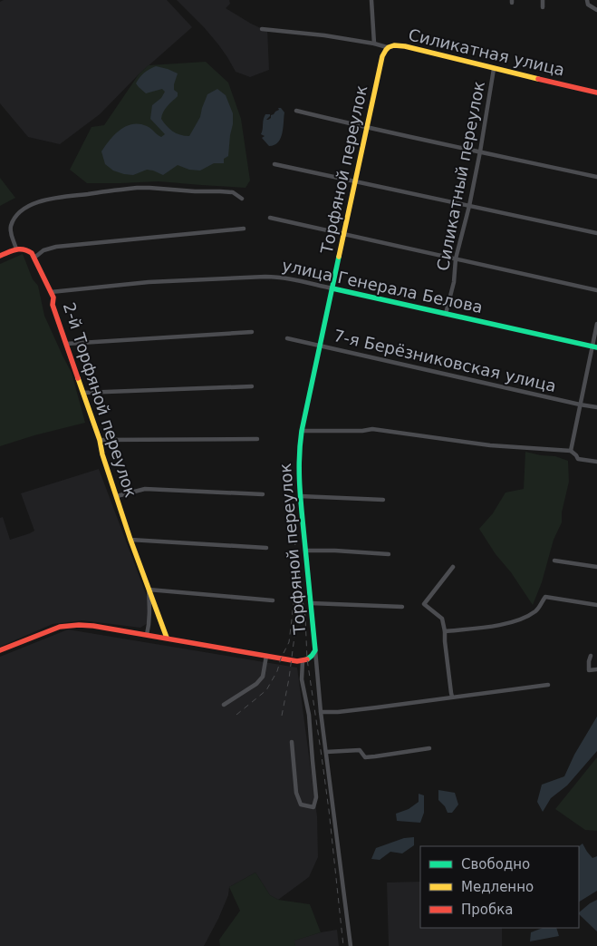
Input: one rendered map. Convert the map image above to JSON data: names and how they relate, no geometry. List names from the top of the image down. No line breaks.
{"streets":{"street":["Силикатная улица","Торфяной переулок","Силикатный переулок","улица Генерала Белова","7-я Берёзниковская улица","2-й Торфяной переулок"]},"crossings":[["Силикатная улица","Торфяной переулок"],["Силикатная улица","Силикатный переулок"],["Торфяной переулок","улица Генерала Белова"],["Торфяной переулок","7-я Берёзниковская улица"],["Силикатный переулок","улица Генерала Белова"],["улица Генерала Белова","2-й Торфяной переулок"]],"legend":["Свободно","Медленно","Пробка"]}
